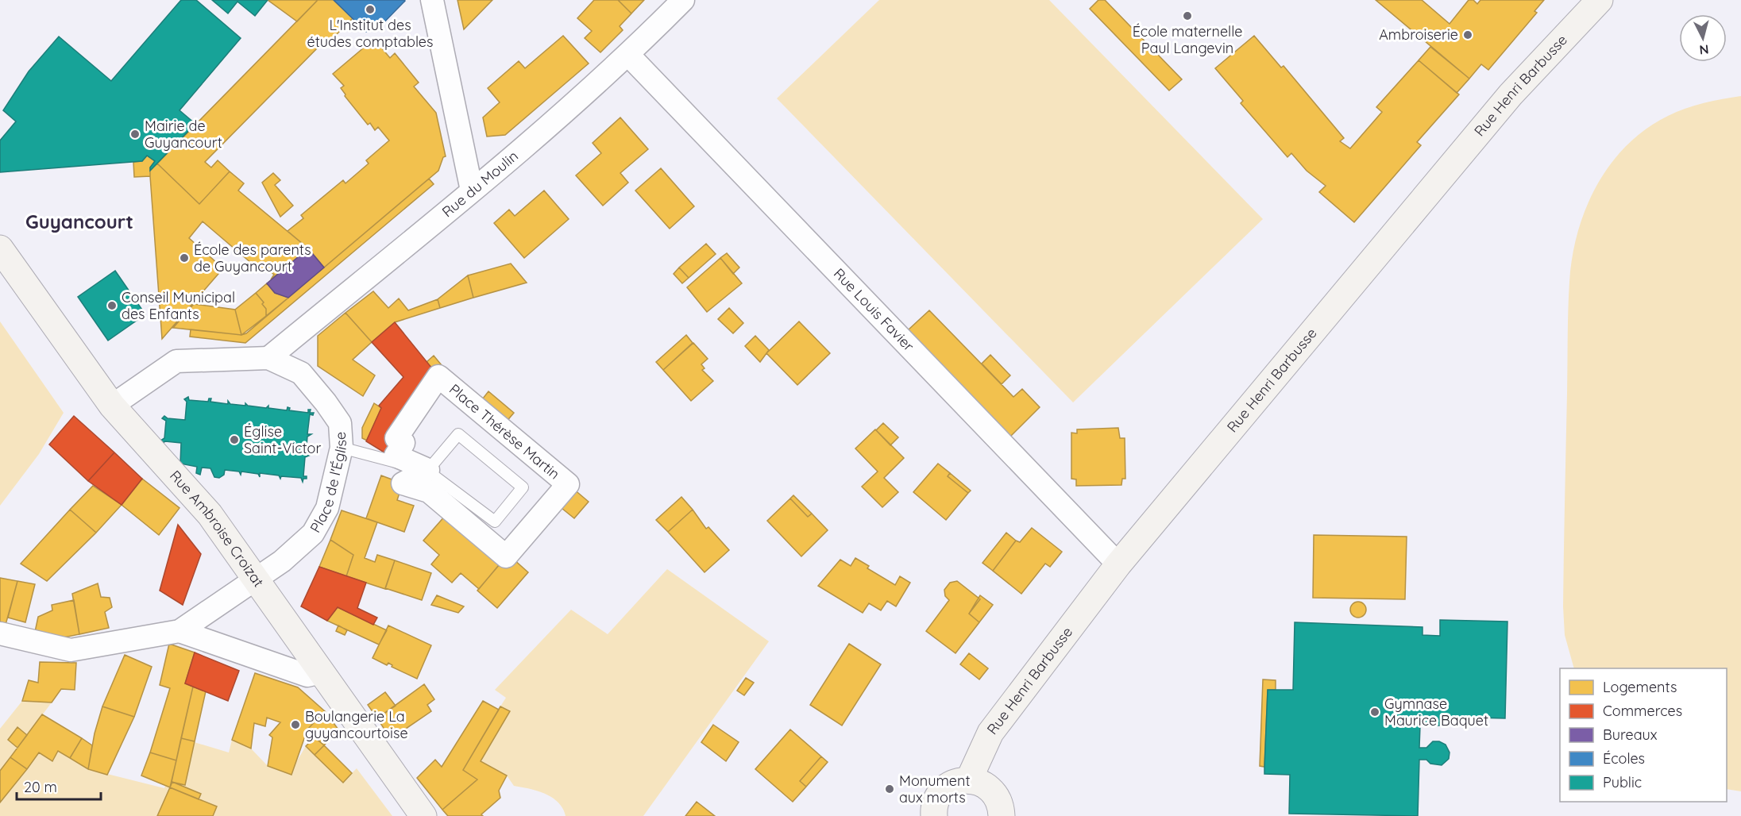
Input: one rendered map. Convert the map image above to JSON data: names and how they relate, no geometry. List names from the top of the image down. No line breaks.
{"streets":{"street":["Rue Henri Barbusse","Rue du Moulin","Rue Louis Favier","Place Thérèse Martin","Place de l'Église","Rue Ambroise Croizat"]},"crossings":[["Rue Henri Barbusse","Rue Louis Favier"],["Rue du Moulin","Rue Louis Favier"],["Rue du Moulin","Place de l'Église"],["Place Thérèse Martin","Place de l'Église"],["Place de l'Église","Rue Ambroise Croizat"]],"districts":["Guyancourt"],"places":["L'Institut des études comptables","École maternelle Paul Langevin","Ambroiserie","Mairie de Guyancourt","École des parents de Guyancourt","Conseil Municipal des Enfants","Église Saint-Victor","Gymnase Maurice Baquet","Boulangerie La guyancourtoise","Monument aux morts"],"legend":["Logements","Commerces","Bureaux","Écoles","Public"],"scale_bar":"20 m","north":"bottom"}
